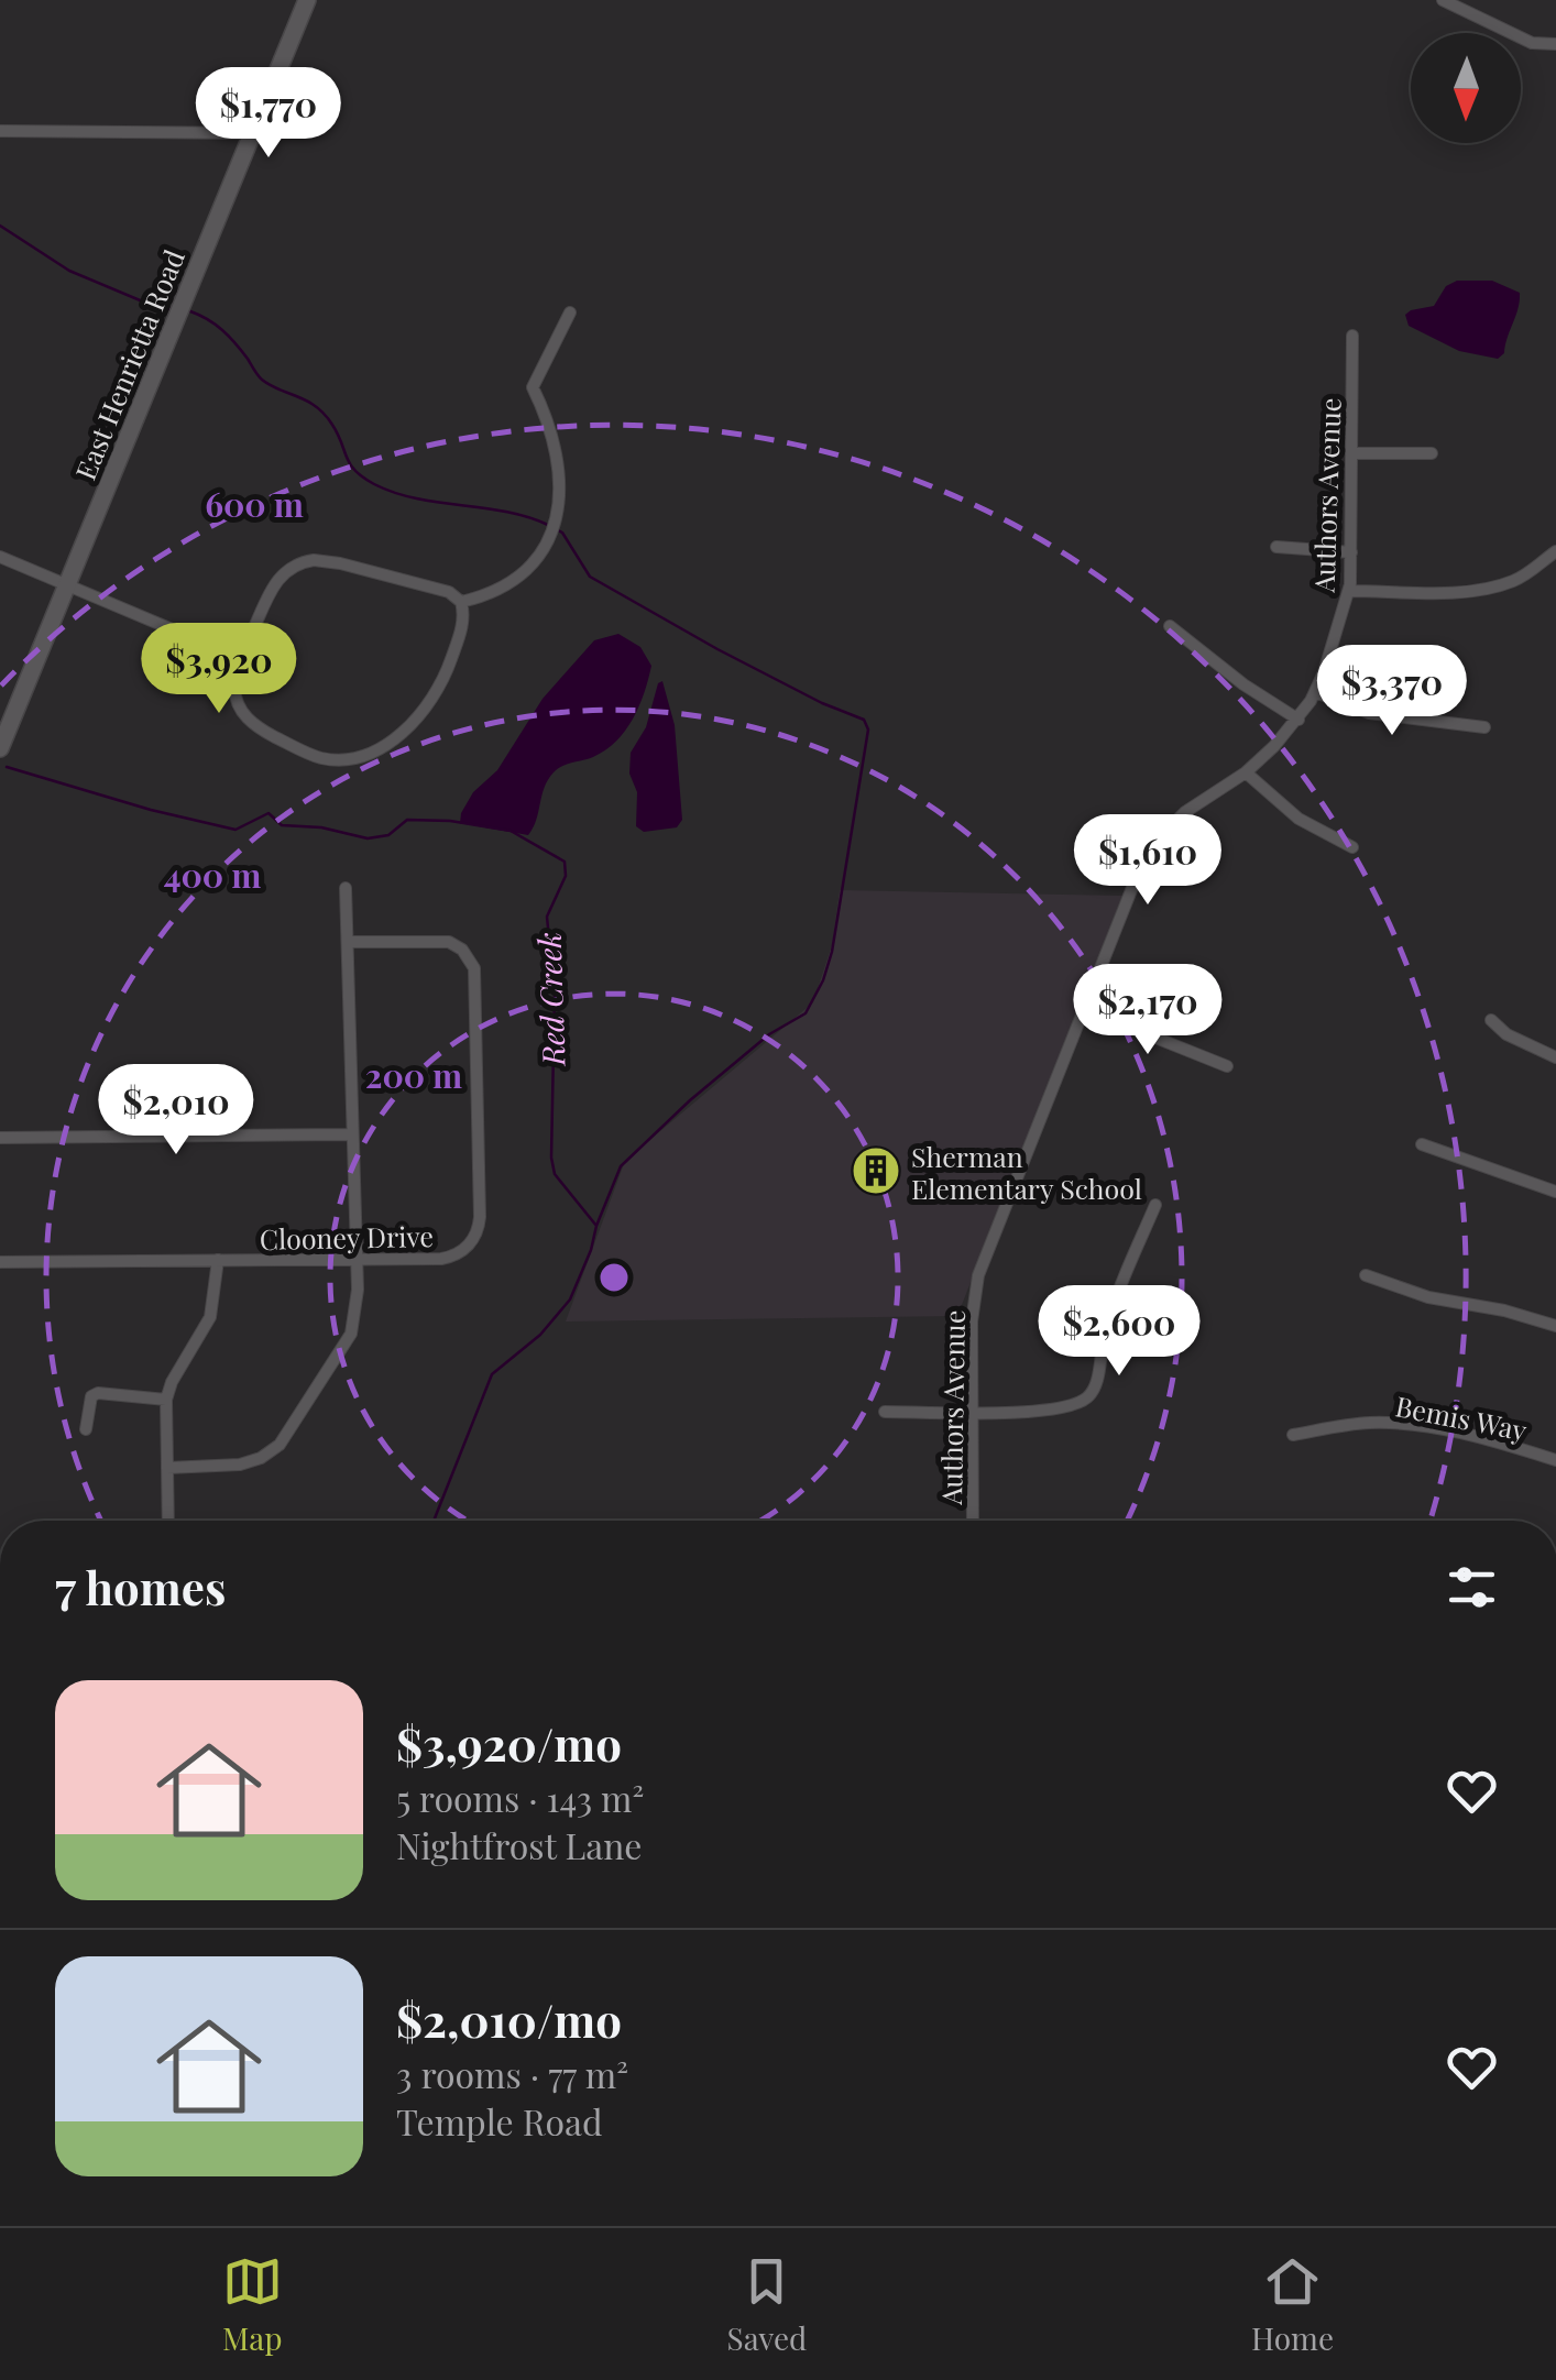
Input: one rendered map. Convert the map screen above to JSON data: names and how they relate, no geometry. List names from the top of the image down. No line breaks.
{"streets":{"main road":["East Henrietta Road"],"street":["Authors Avenue","Clooney Drive","Bemis Way"]},"water":["Red Creek"],"places":{"building":["Sherman Elementary School"]},"north":"bottom","page":{"price":["$1,770","$3,920","$3,370","$1,610","$2,170","$2,010","$2,600"],"heading":"7 homes","list":[{"name":"$3,920/mo","note":"5 rooms · 143 m² · Nightfrost Lane"},{"name":"$2,010/mo","note":"3 rooms · 77 m² · Temple Road"}],"tabs":["Map","Saved","Home"]},"rings":["600 m","400 m","200 m"]}
